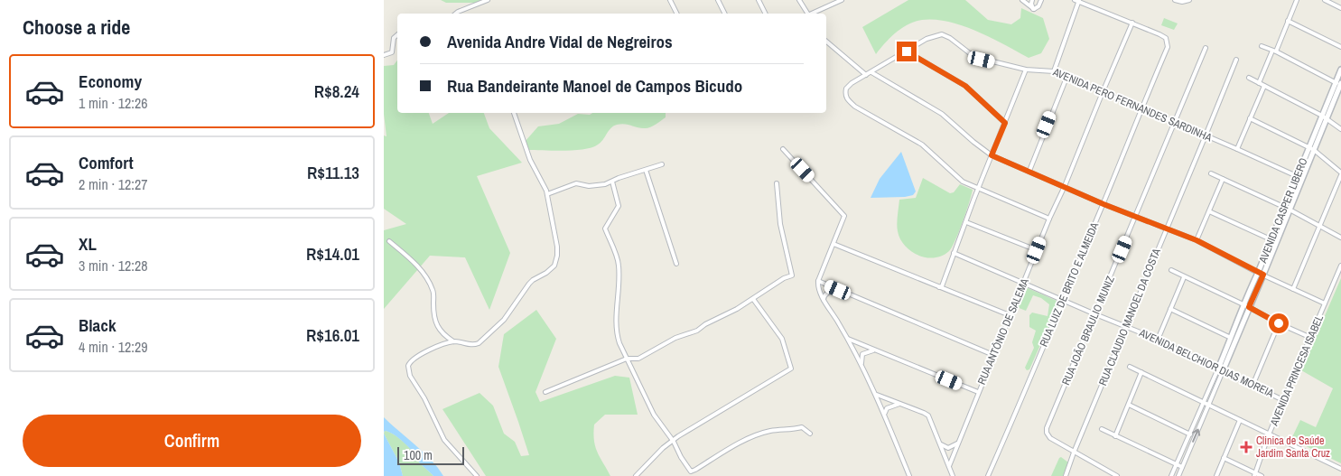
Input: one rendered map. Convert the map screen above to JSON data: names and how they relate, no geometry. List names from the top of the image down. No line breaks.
{"streets":{"street":["AVENIDA PERO FERNANDES SARDINHA","AVENIDA CASPER LIBERO","RUA LUIZ DE BRITO E ALMEIDA","RUA CLAUDIO MANOEL DA COSTA","RUA JOÃO BRAULIO MUNIZ","RUA ANTÔNIO DE SALEMA","AVENIDA BELCHIOR DIAS MOREIA","AVENIDA PRINCESA ISABEL"]},"crossings":[["AVENIDA PERO FERNANDES SARDINHA","AVENIDA CASPER LIBERO"],["AVENIDA PERO FERNANDES SARDINHA","RUA LUIZ DE BRITO E ALMEIDA"],["AVENIDA PERO FERNANDES SARDINHA","RUA CLAUDIO MANOEL DA COSTA"],["AVENIDA PERO FERNANDES SARDINHA","RUA JOÃO BRAULIO MUNIZ"],["AVENIDA PERO FERNANDES SARDINHA","RUA ANTÔNIO DE SALEMA"],["AVENIDA CASPER LIBERO","AVENIDA BELCHIOR DIAS MOREIA"],["RUA LUIZ DE BRITO E ALMEIDA","RUA ANTÔNIO DE SALEMA"],["RUA LUIZ DE BRITO E ALMEIDA","AVENIDA BELCHIOR DIAS MOREIA"],["RUA CLAUDIO MANOEL DA COSTA","RUA JOÃO BRAULIO MUNIZ"],["RUA CLAUDIO MANOEL DA COSTA","AVENIDA BELCHIOR DIAS MOREIA"],["RUA JOÃO BRAULIO MUNIZ","AVENIDA BELCHIOR DIAS MOREIA"],["RUA ANTÔNIO DE SALEMA","AVENIDA BELCHIOR DIAS MOREIA"],["AVENIDA BELCHIOR DIAS MOREIA","AVENIDA PRINCESA ISABEL"]],"places":{"health":["Clinica de Saúde Jardim Santa Cruz"]},"scale_bar":"100 m","page":{"heading":"Choose a ride","banner":["Avenida Andre Vidal de Negreiros","Rua Bandeirante Manoel de Campos Bicudo"],"list":[{"name":"Economy","note":"1 min · 12:26","value":"R$8.24"},{"name":"Comfort","note":"2 min · 12:27","value":"R$11.13"},{"name":"XL","note":"3 min · 12:28","value":"R$14.01"},{"name":"Black","note":"4 min · 12:29","value":"R$16.01"}],"buttons":"Confirm","scale":"100 m"}}
